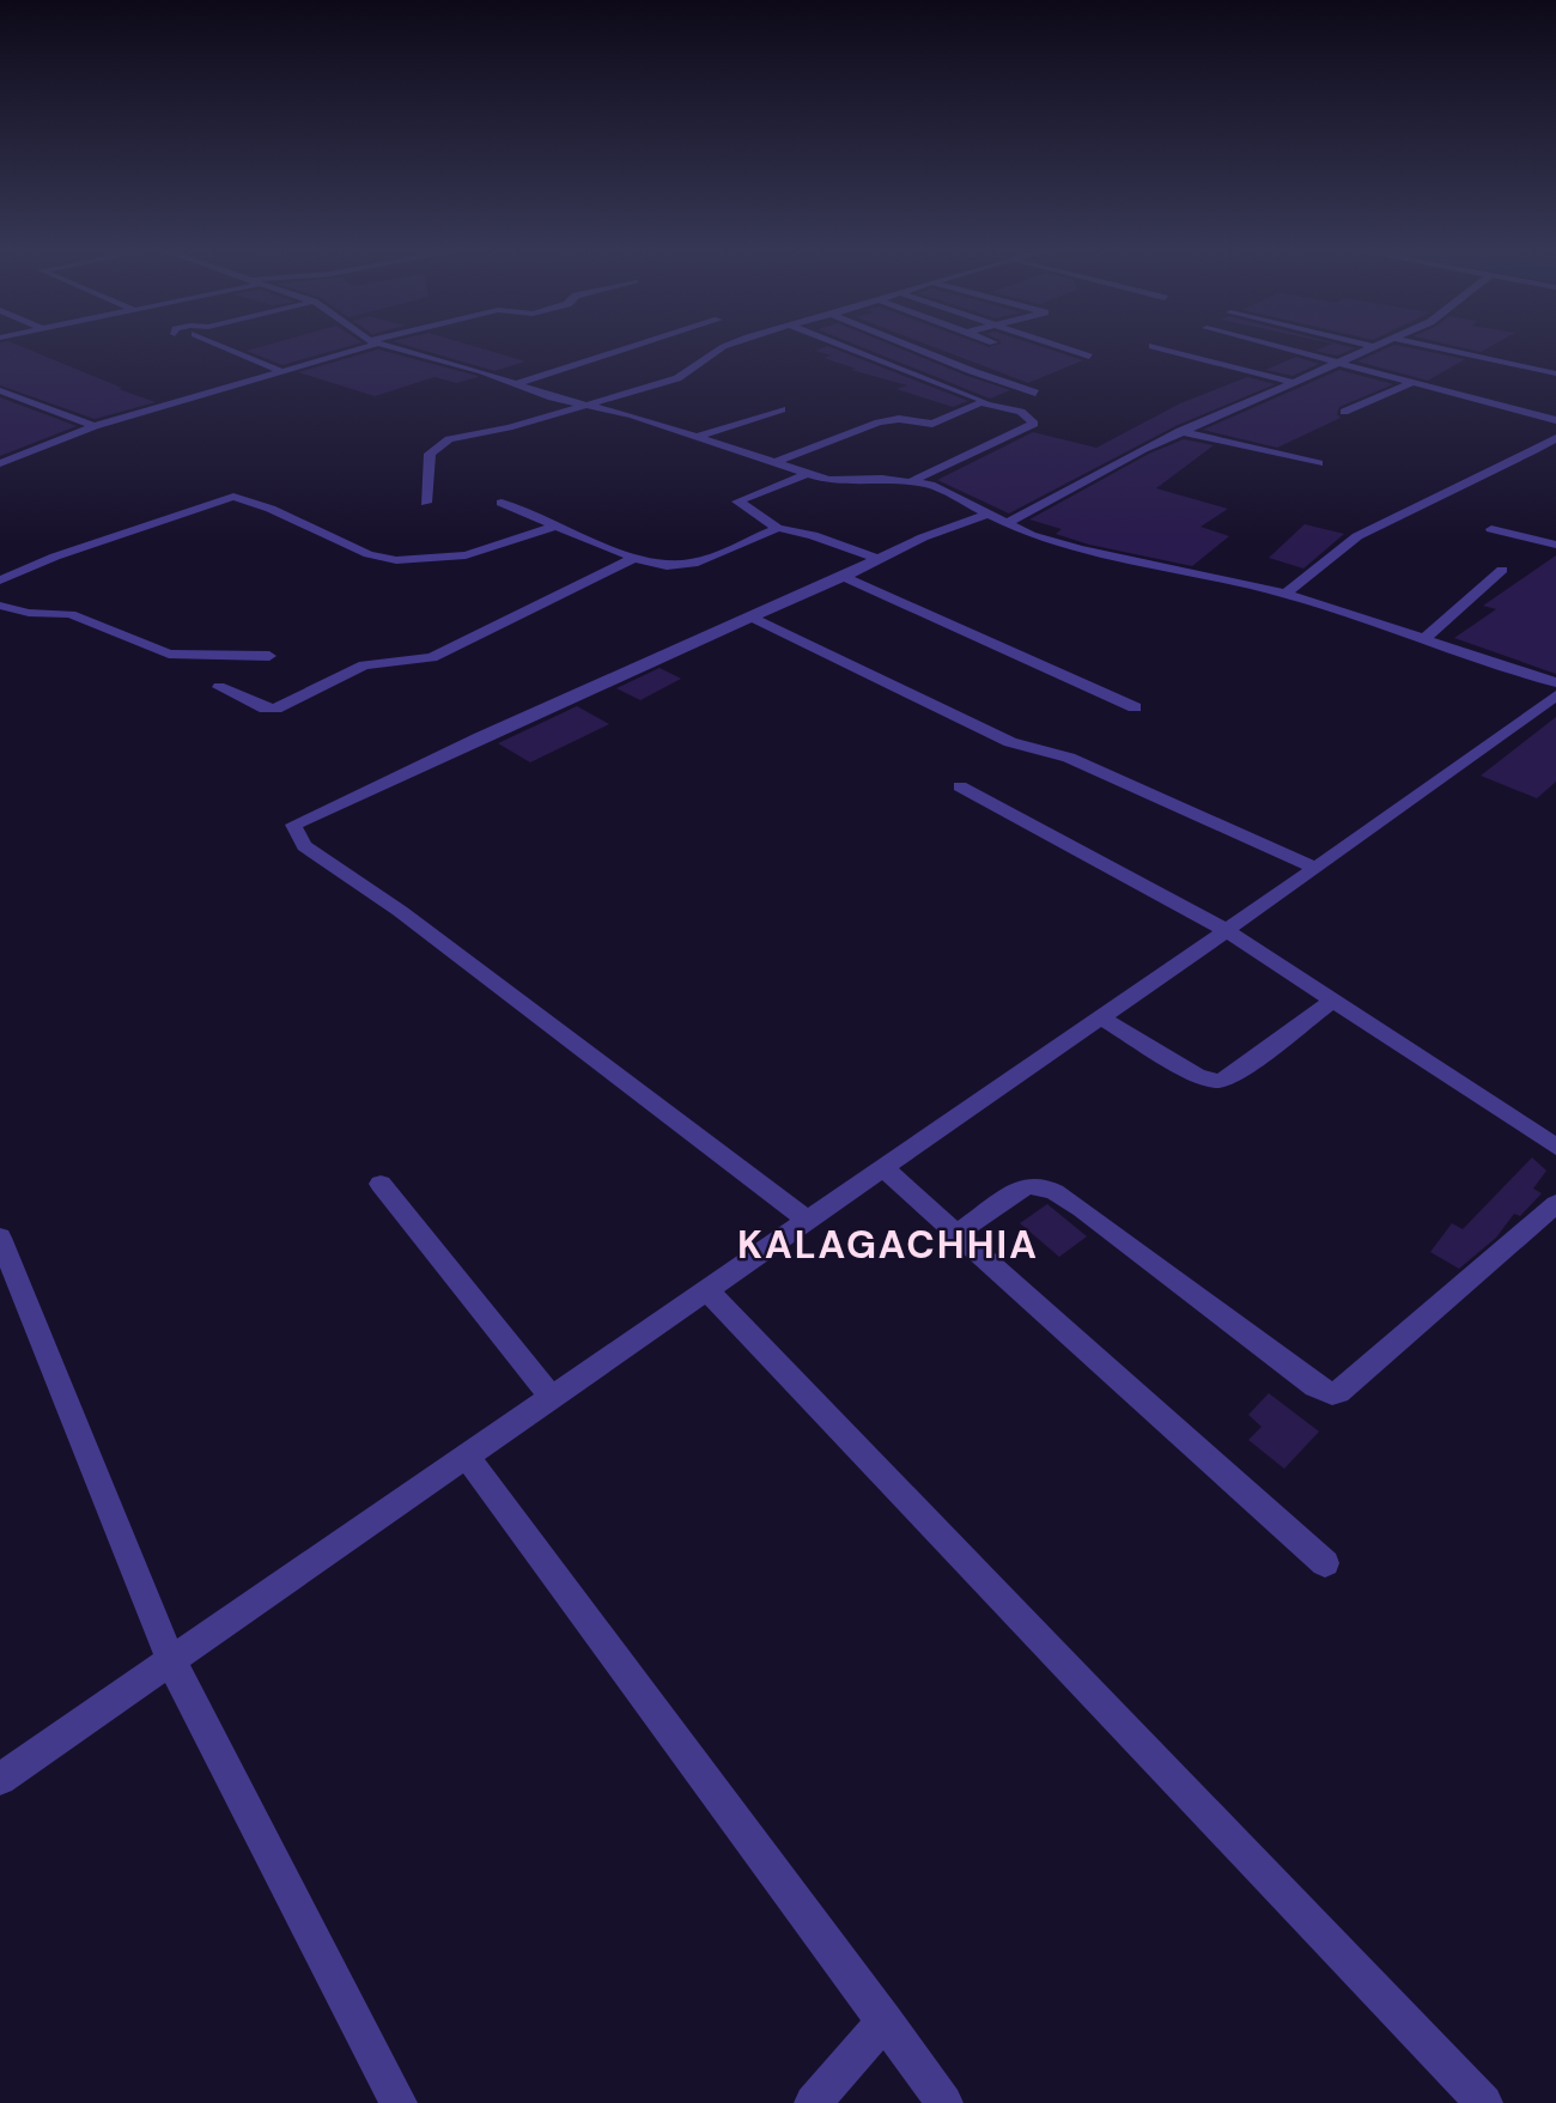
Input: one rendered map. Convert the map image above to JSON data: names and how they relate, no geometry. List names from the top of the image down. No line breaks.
{"districts":["KALAGACHHIA"]}
